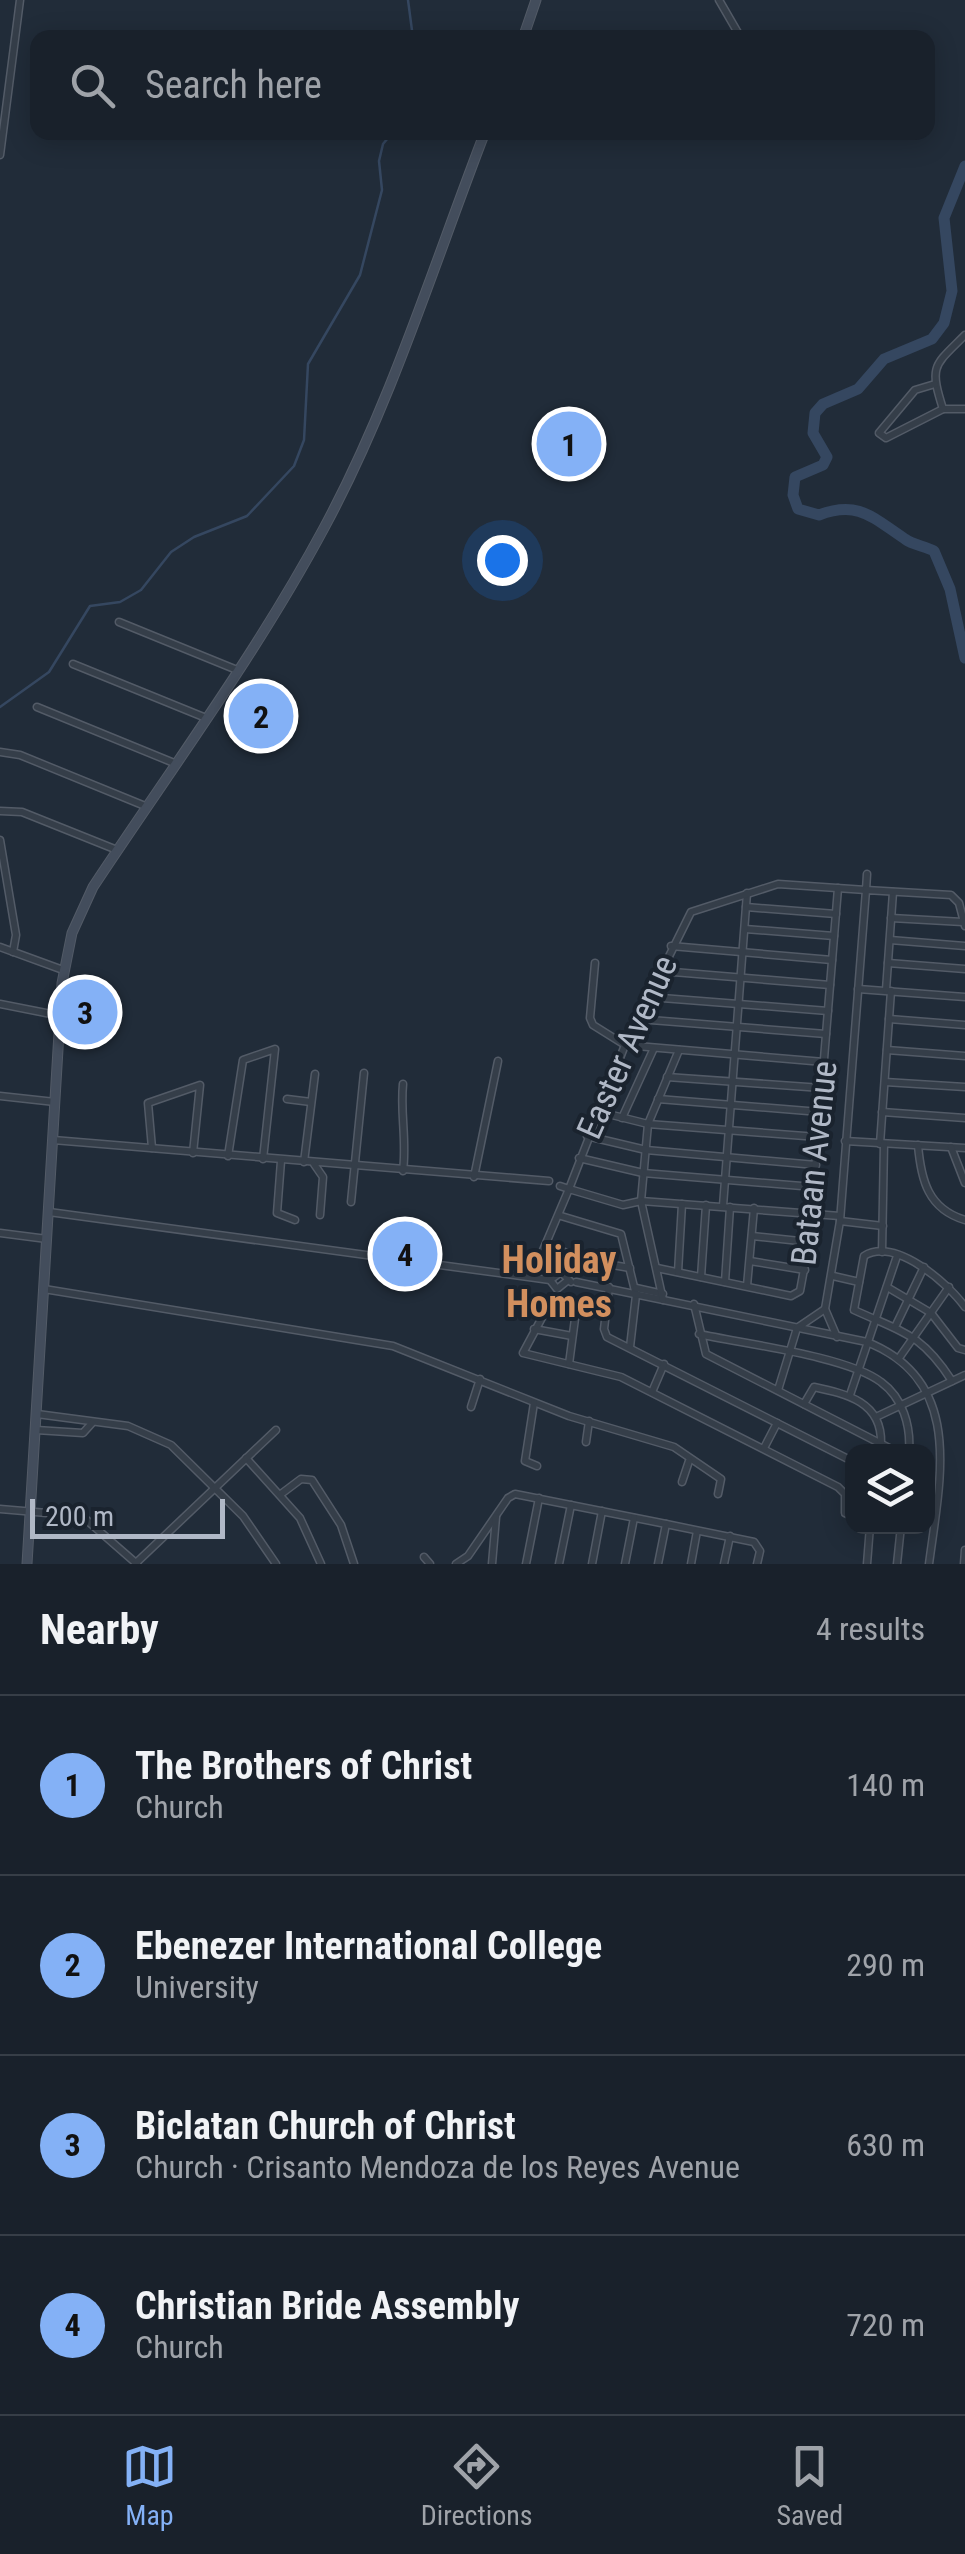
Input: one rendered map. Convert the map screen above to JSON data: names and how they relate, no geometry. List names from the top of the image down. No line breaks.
{"streets":{"street":["Easter Avenue","Bataan Avenue"]},"crossings":[["Easter Avenue","Bataan Avenue"]],"districts":["Holiday Homes"],"scale_bar":"200 m","page":{"search":"Search here","pins":["1","2","3","4"],"scale":"200 m","heading":["Nearby","4 results"],"list":[{"mark":"1","name":"The Brothers of Christ","note":"Church","value":"140 m"},{"mark":"2","name":"Ebenezer International College","note":"University","value":"290 m"},{"mark":"3","name":"Biclatan Church of Christ","note":"Church · Crisanto Mendoza de los Reyes Avenue","value":"630 m"},{"mark":"4","name":"Christian Bride Assembly","note":"Church","value":"720 m"}],"nav":["Map","Directions","Saved"]}}
